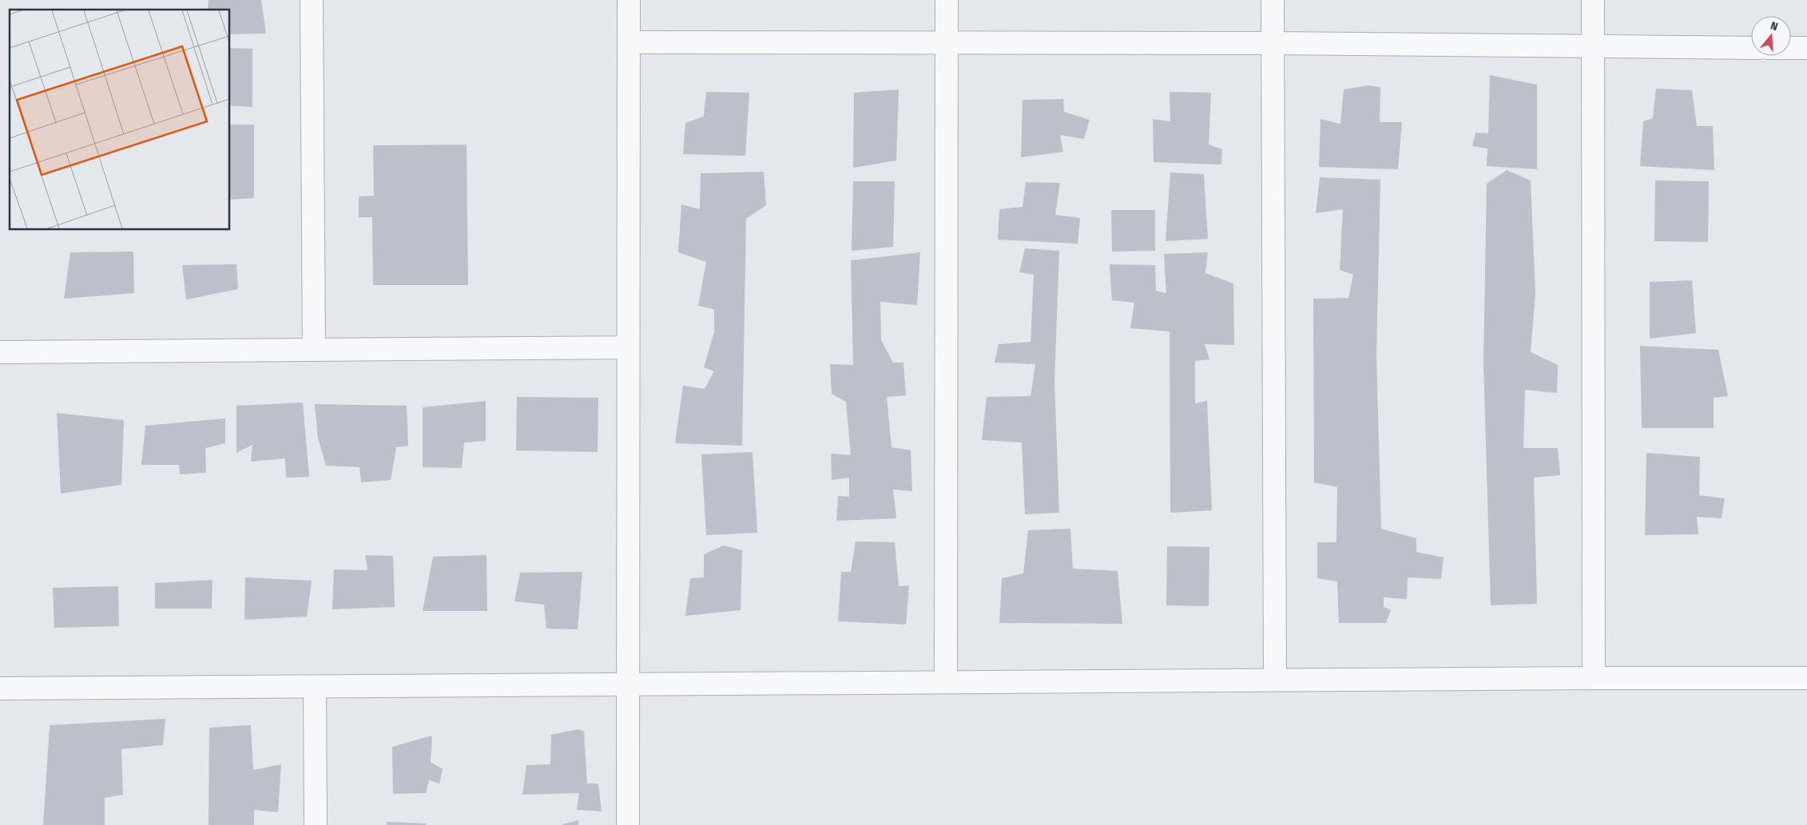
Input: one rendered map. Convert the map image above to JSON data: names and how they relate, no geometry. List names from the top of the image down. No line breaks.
{"north":"top"}
